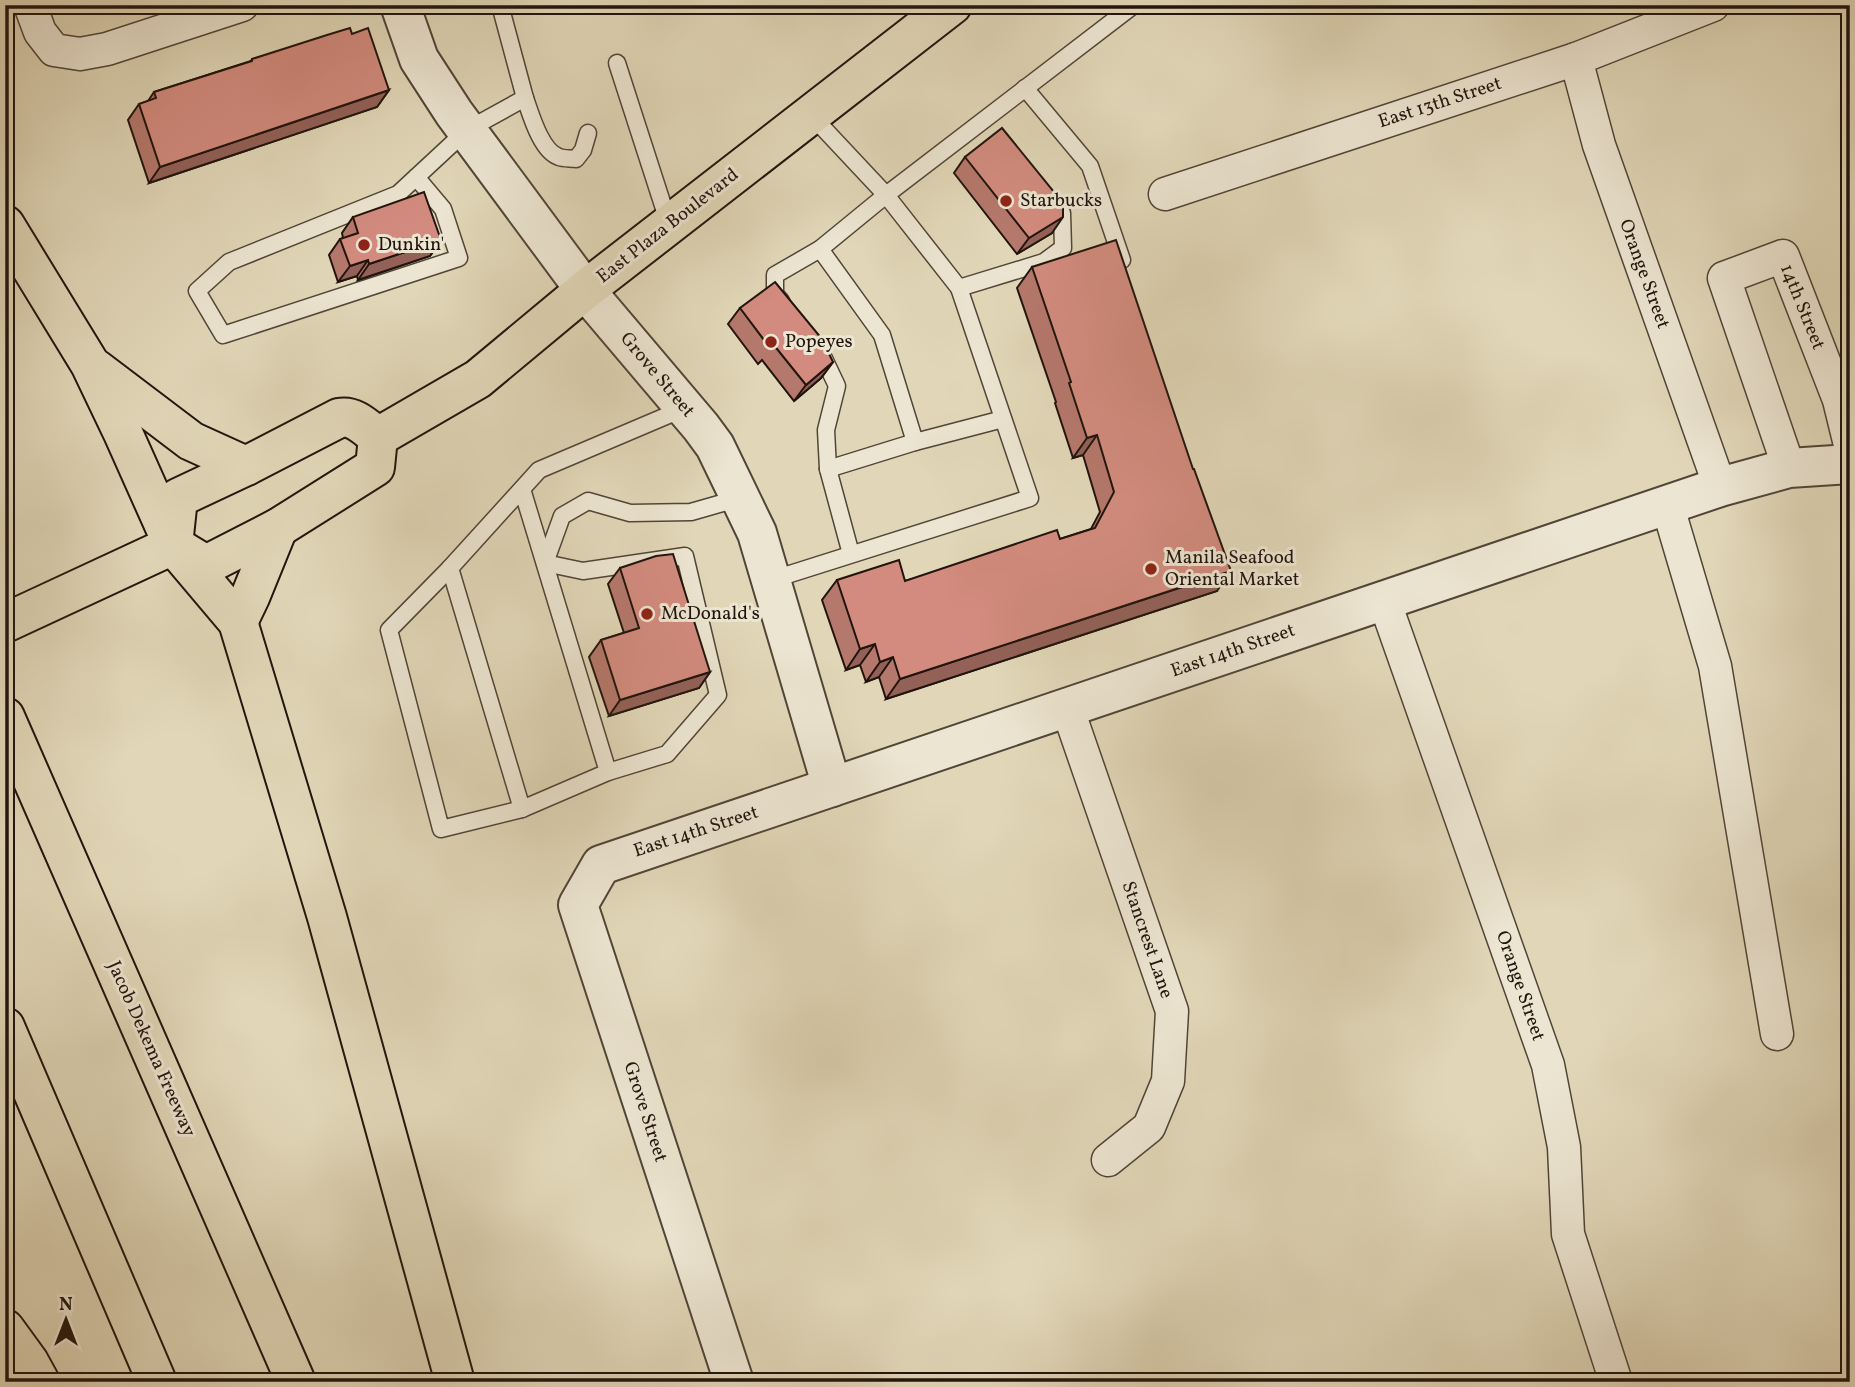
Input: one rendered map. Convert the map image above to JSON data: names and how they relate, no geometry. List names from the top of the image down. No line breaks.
{"streets":{"main road":["East Plaza Boulevard","Jacob Dekema Freeway"],"street":["East 13th Street","Orange Street","14th Street","Grove Street","East 14th Street","Stancrest Lane"]},"crossings":[["East 13th Street","Orange Street"],["East Plaza Boulevard","Grove Street"],["Orange Street","East 14th Street"],["14th Street","East 14th Street"],["Grove Street","East 14th Street"],["East 14th Street","Stancrest Lane"]],"places":["Starbucks","Dunkin'","Popeyes","Manila Seafood Oriental Market","McDonald's"],"north":"top"}
